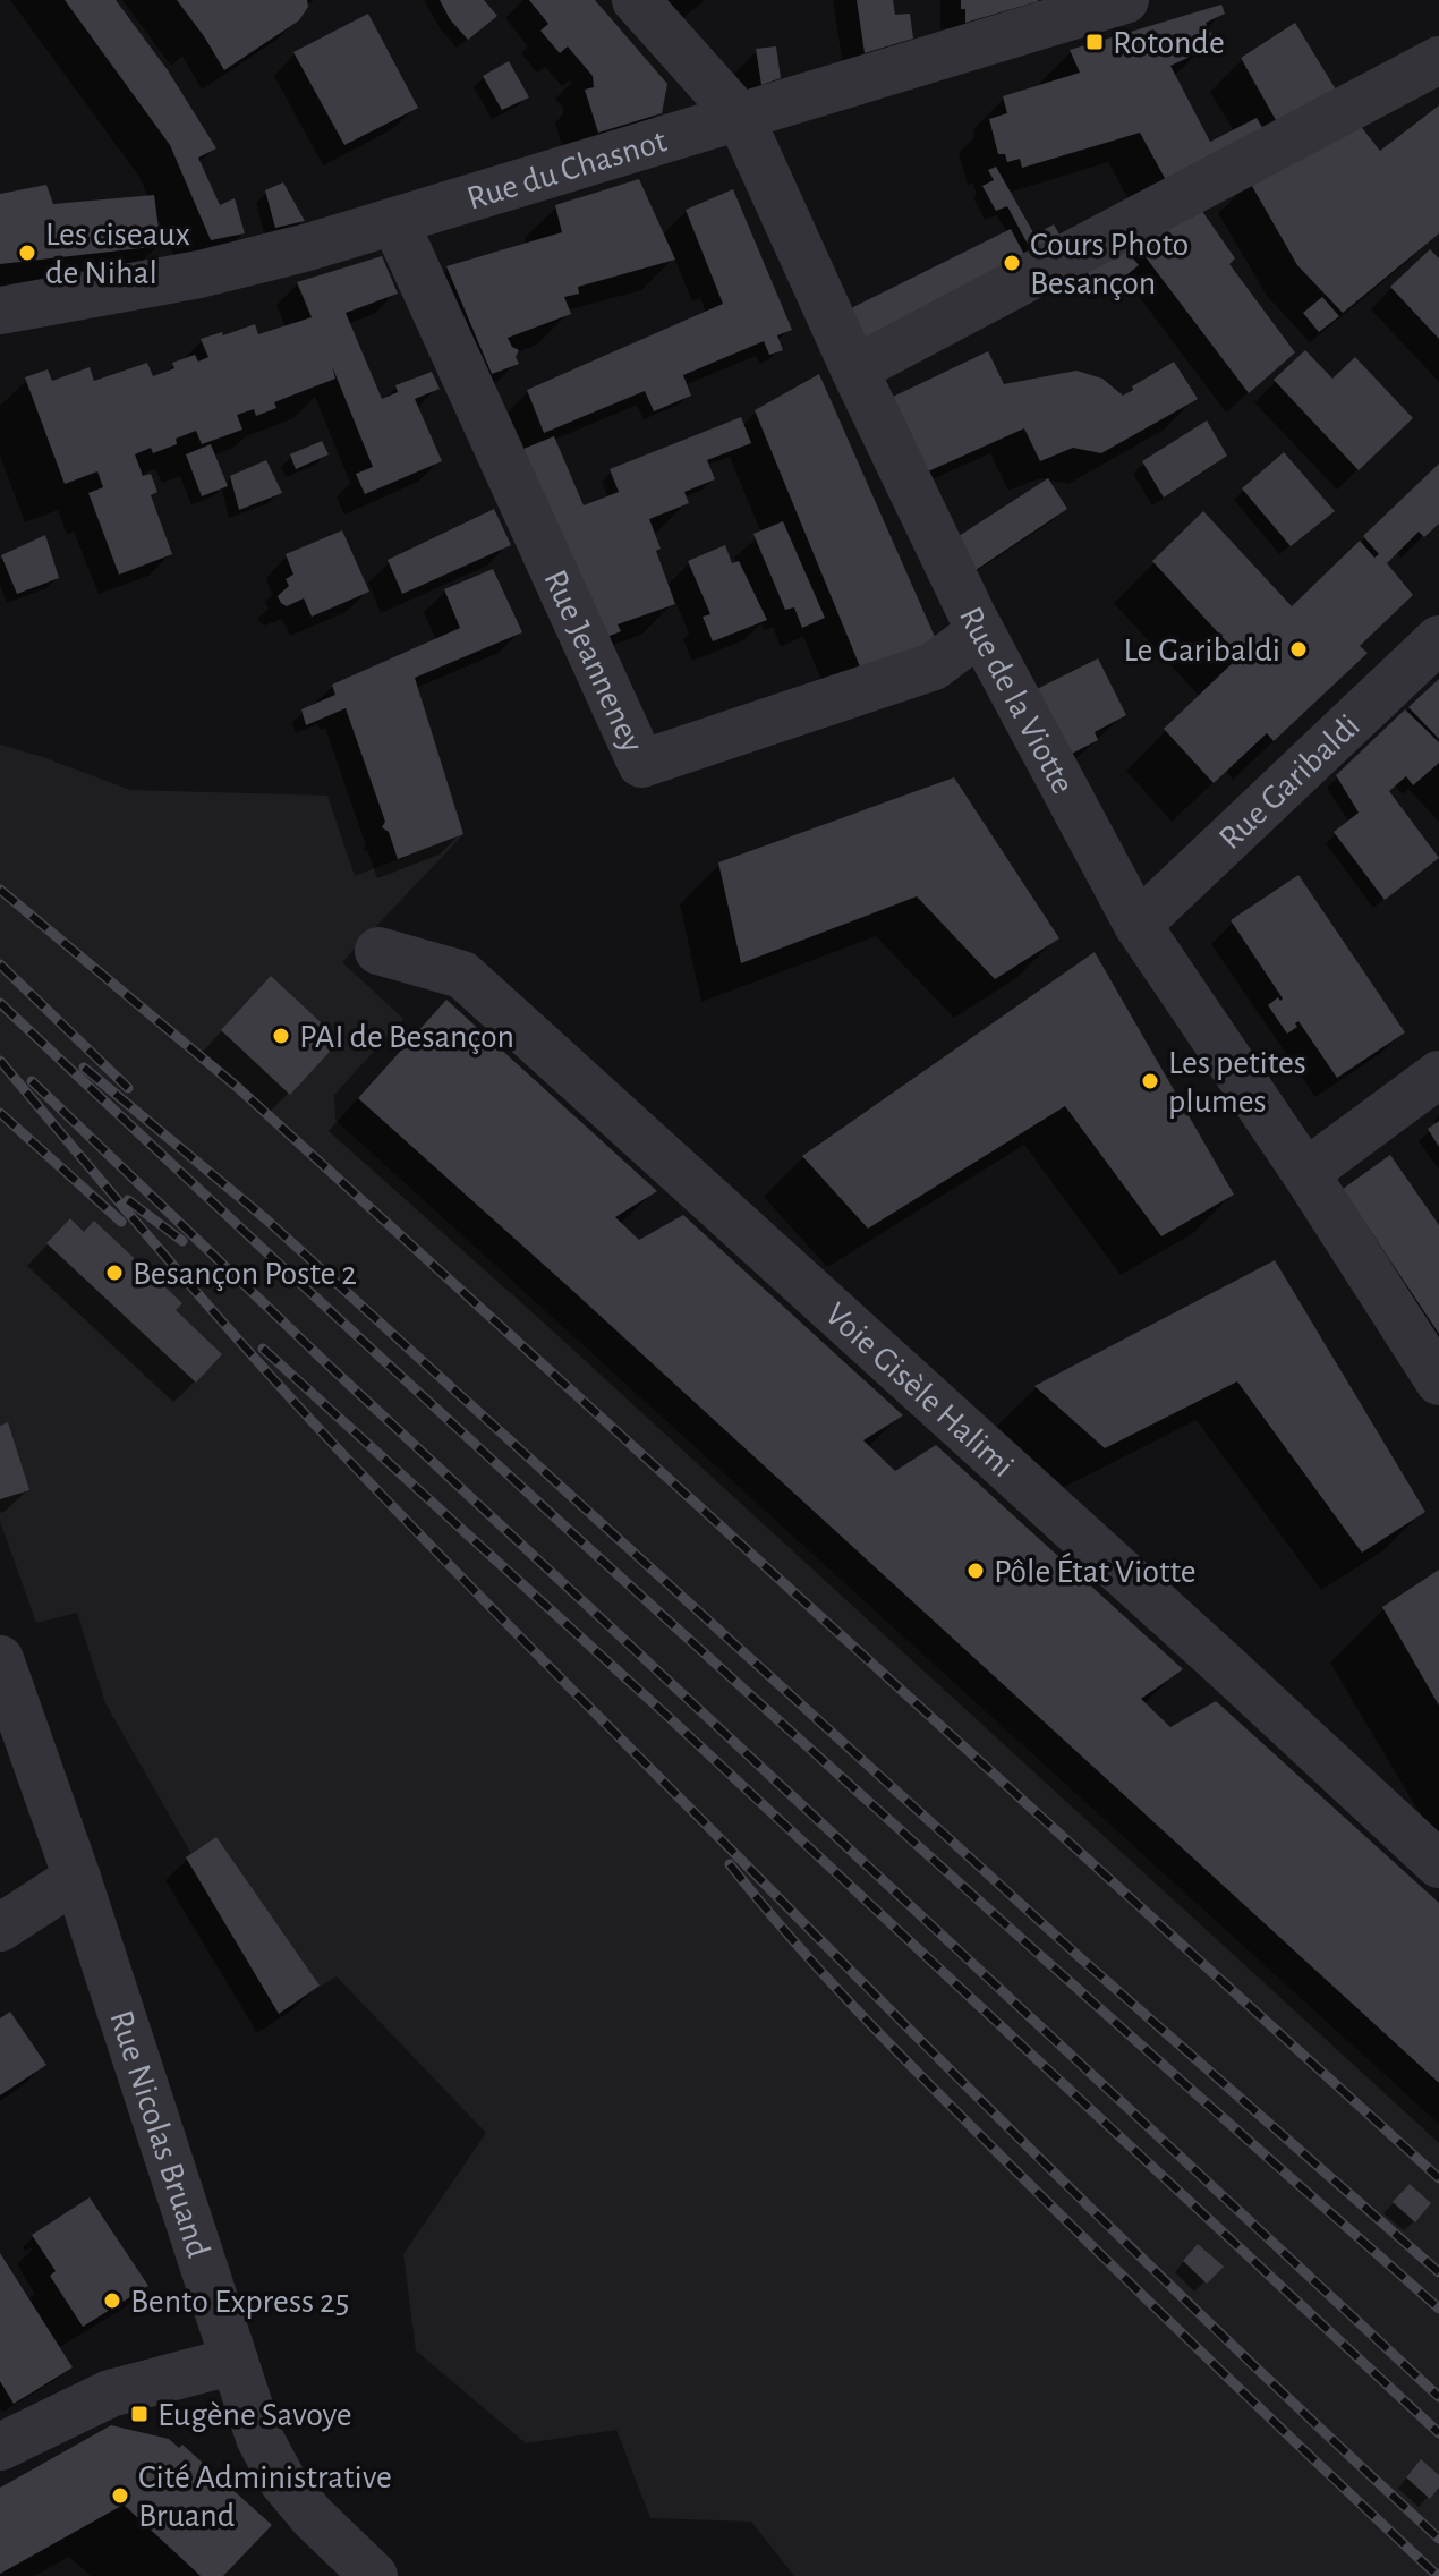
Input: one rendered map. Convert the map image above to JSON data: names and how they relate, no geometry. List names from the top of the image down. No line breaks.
{"streets":{"street":["Rue du Chasnot","Rue Jeanneney","Rue de la Viotte","Rue Garibaldi","Voie Gisèle Halimi","Rue Nicolas Bruand"]},"crossings":[["Rue du Chasnot","Rue Jeanneney"],["Rue du Chasnot","Rue de la Viotte"],["Rue Jeanneney","Rue de la Viotte"],["Rue de la Viotte","Rue Garibaldi"]],"places":{"transit":["Rotonde","Eugène Savoye"],"other":["Les ciseaux de Nihal","Cours Photo Besançon","Le Garibaldi","PAI de Besançon","Les petites plumes","Besançon Poste 2","Pôle État Viotte","Bento Express 25","Cité Administrative Bruand"]}}
